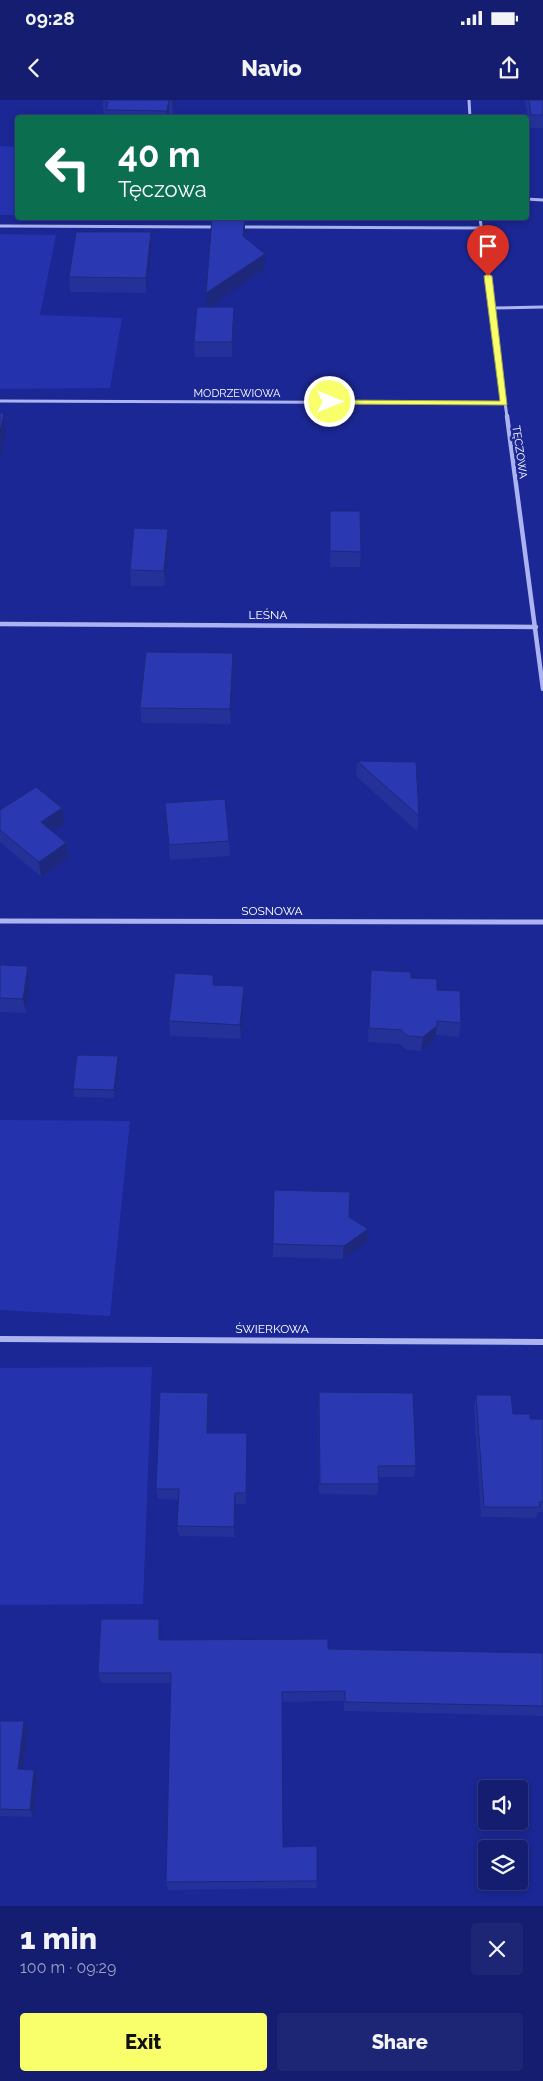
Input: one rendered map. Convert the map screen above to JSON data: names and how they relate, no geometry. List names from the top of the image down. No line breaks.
{"streets":{"street":["MODRZEWIOWA","TĘCZOWA","LEŚNA","SOSNOWA","ŚWIERKOWA"]},"crossings":[["MODRZEWIOWA","TĘCZOWA"],["TĘCZOWA","LEŚNA"]],"page":{"status":"09:28","header":"Navio","turn":["40 m","Tęczowa"],"heading":["1 min","100 m · 09:29"],"buttons":["Exit","Share"]}}
